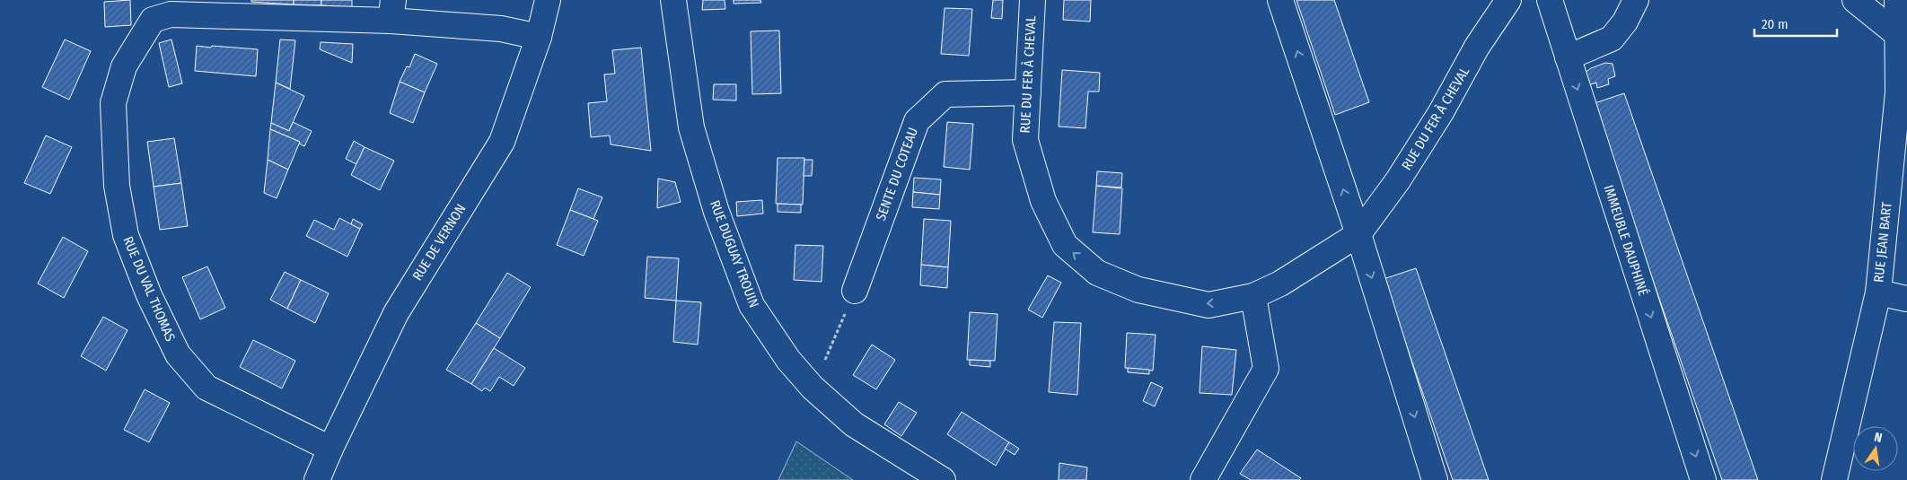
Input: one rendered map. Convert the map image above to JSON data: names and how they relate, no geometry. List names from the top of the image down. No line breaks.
{"streets":{"street":["RUE DU FER À CHEVAL","SENTE DU COTEAU","IMMEUBLE DAUPHINÉ","RUE DE VERNON","RUE JEAN BART","RUE DUGUAY TROUIN","RUE DU VAL THOMAS"]},"crossings":[["RUE DU FER À CHEVAL","SENTE DU COTEAU"],["RUE DE VERNON","RUE DU VAL THOMAS"]],"one_way":["RUE DU FER À CHEVAL","IMMEUBLE DAUPHINÉ"],"scale_bar":"20 m","north":"top"}
